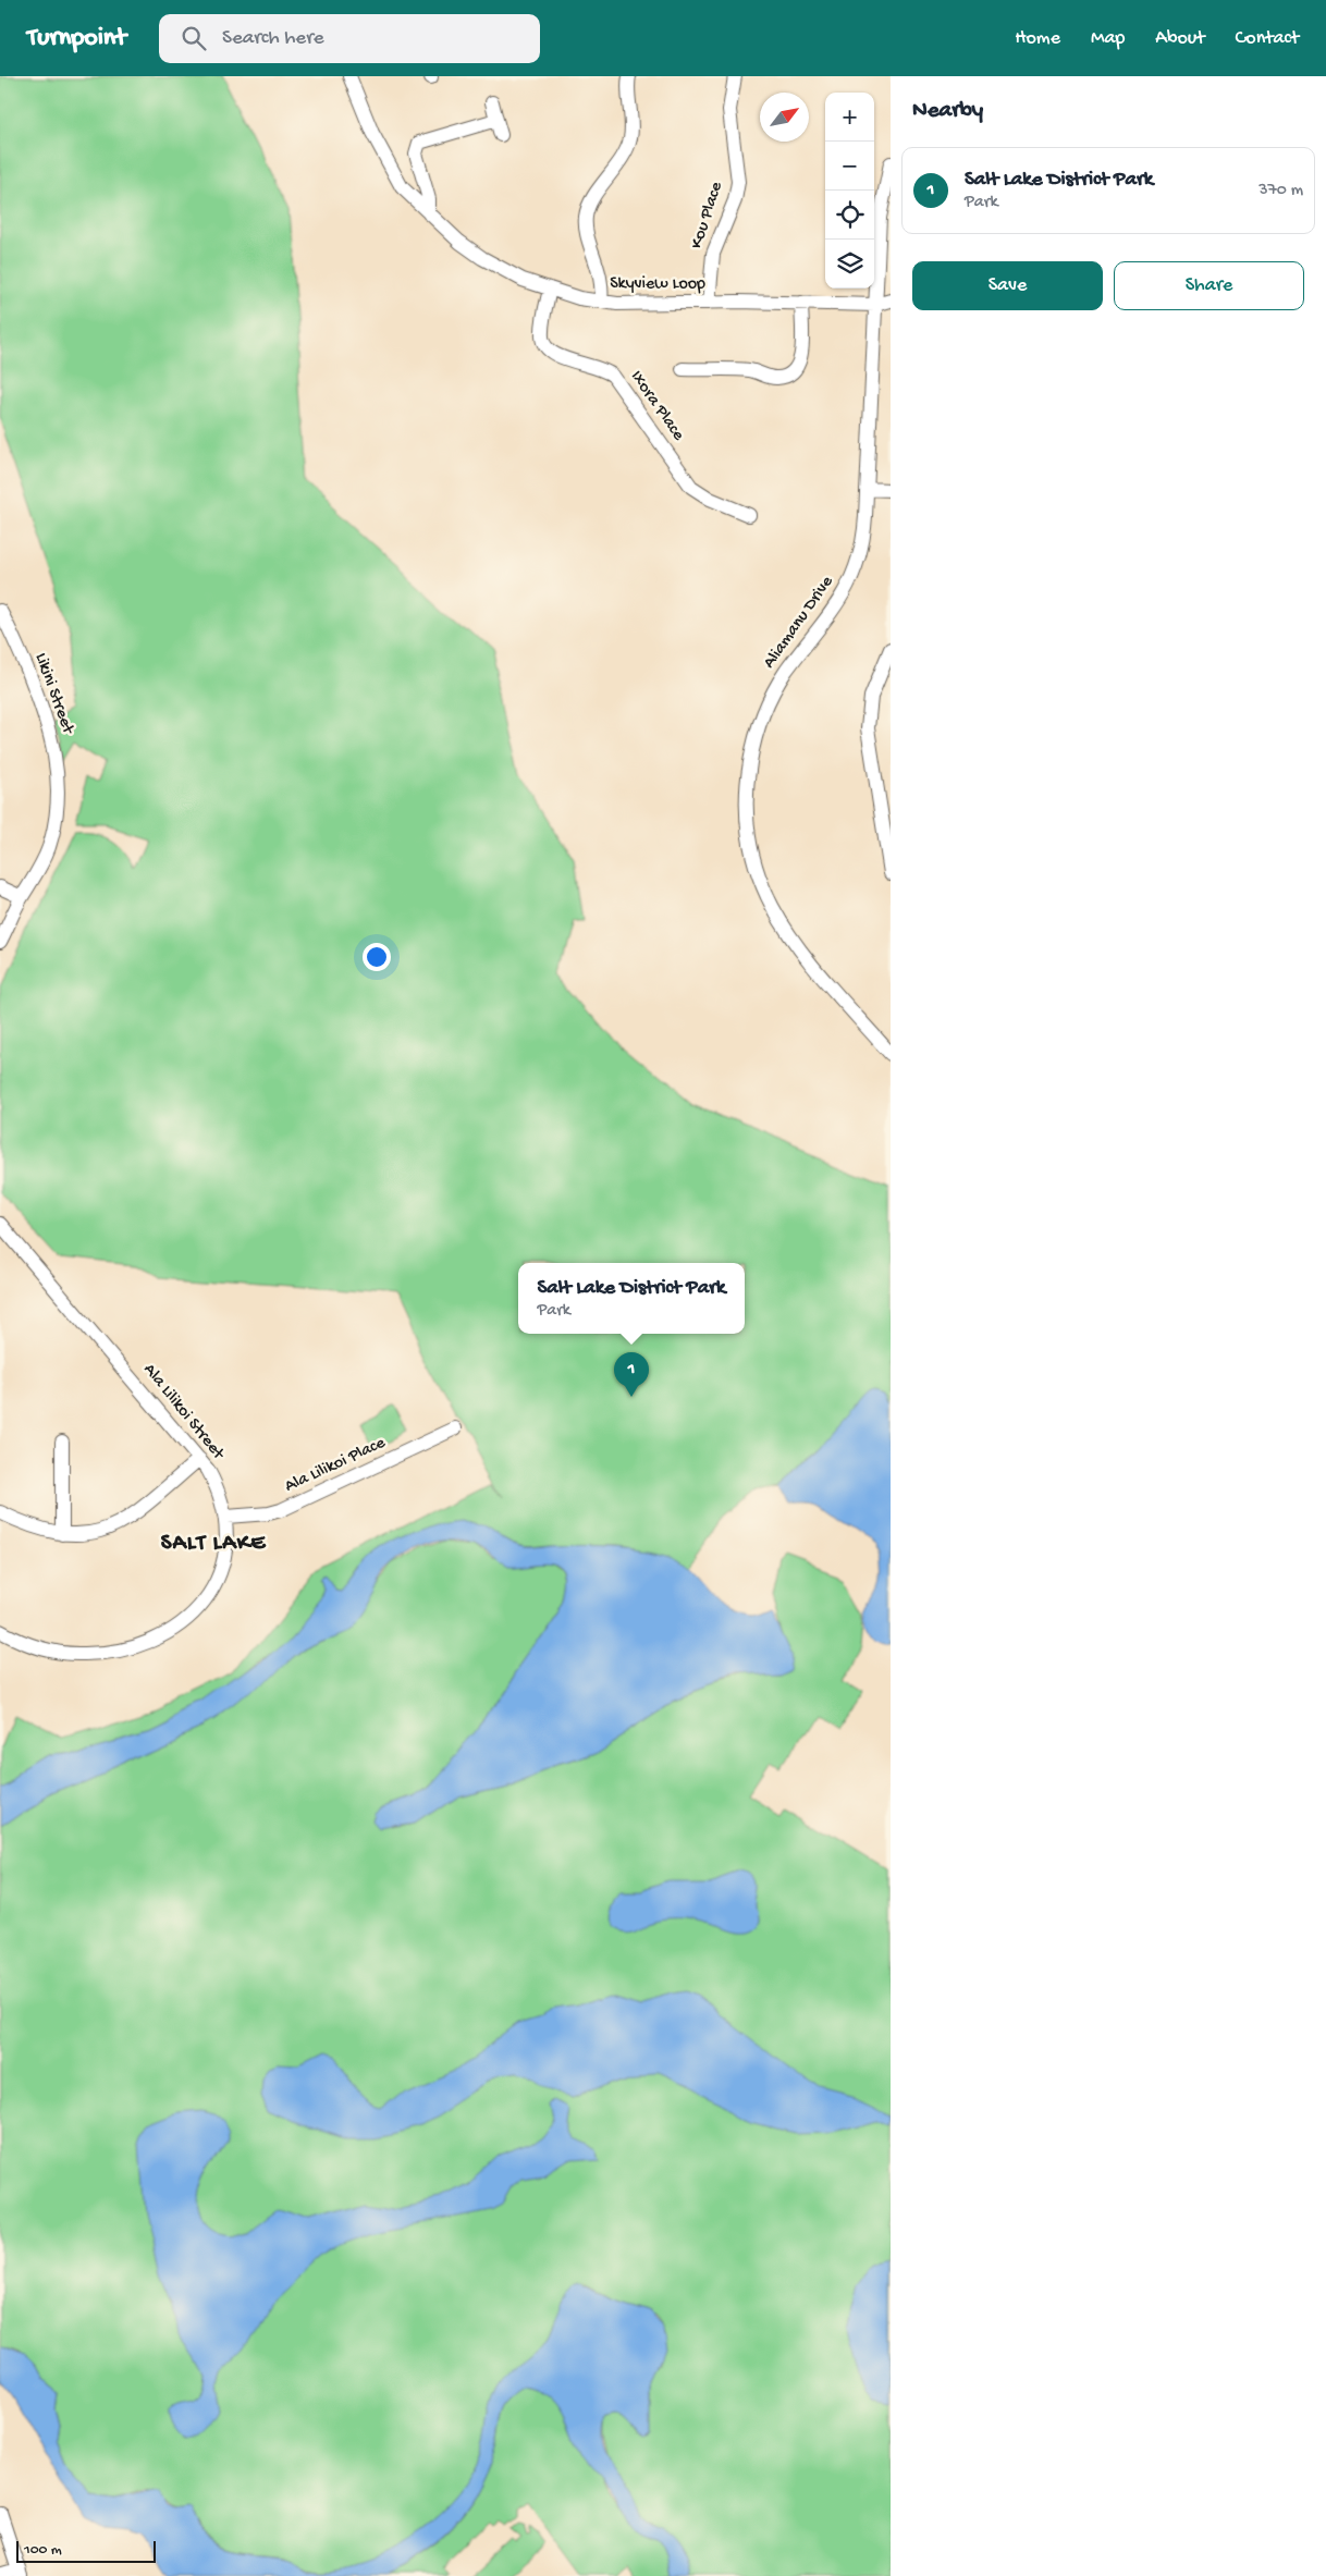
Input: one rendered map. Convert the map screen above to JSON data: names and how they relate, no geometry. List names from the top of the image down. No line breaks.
{"streets":{"street":["Kou Place","Skyview Loop","Ixora Place","Aliamanu Drive","Likini Street","Ala Lilikoi Street","Ala Lilikoi Place"]},"crossings":[["Kou Place","Skyview Loop"],["Skyview Loop","Ixora Place"],["Skyview Loop","Aliamanu Drive"],["Ala Lilikoi Street","Ala Lilikoi Place"]],"districts":["SALT LAKE"],"scale_bar":"100 m","north":"top right","page":{"header":"Turnpoint","search":"Search here","nav":["Home","Map","About","Contact"],"heading":"Nearby","map_buttons":["+","−"],"list":[{"mark":"1","name":"Salt Lake District Park","note":"Park","value":"370 m"}],"buttons":["Save","Share"],"popup":["Salt Lake District Park","Park"],"pins":"1","scale":"100 m"}}
